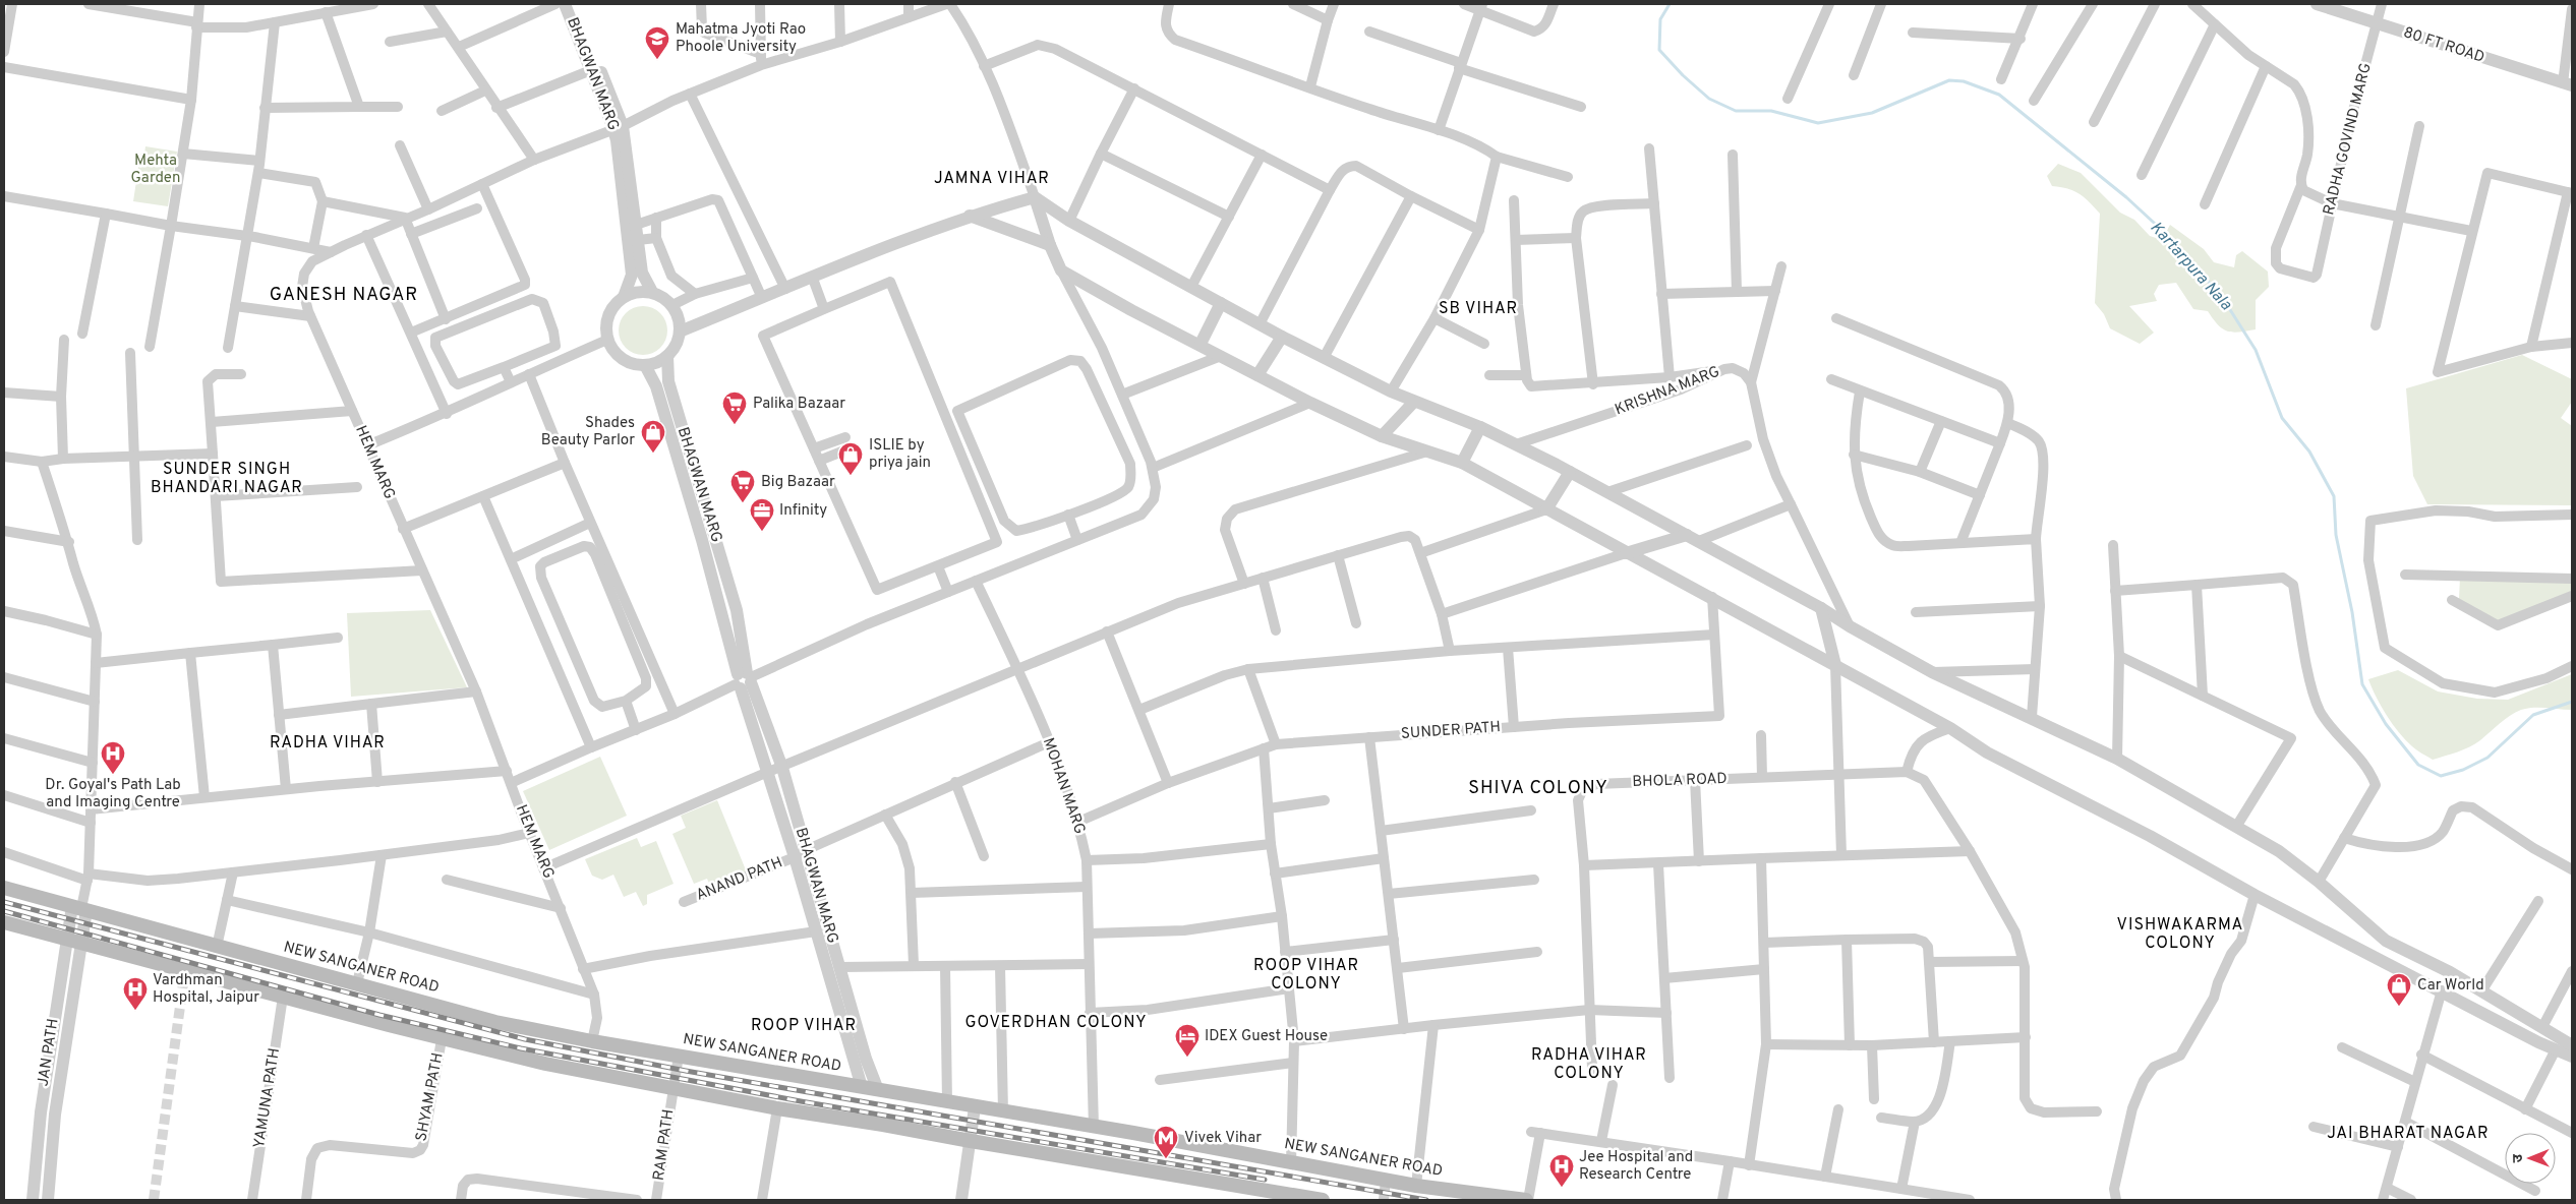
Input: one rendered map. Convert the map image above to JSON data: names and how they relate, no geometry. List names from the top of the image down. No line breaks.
{"streets":{"main road":["NEW SANGANER ROAD"],"street":["80 FT ROAD","BHAGWAN MARG","RADHA GOVIND MARG","KRISHNA MARG","HEM MARG","SUNDER PATH","BHOLA ROAD","MOHAN MARG","ANAND PATH","JAN PATH","SHYAM PATH","YAMUNA PATH","RAM PATH"]},"crossings":[["80 FT ROAD","RADHA GOVIND MARG"],["BHAGWAN MARG","HEM MARG"],["BHAGWAN MARG","ANAND PATH"],["BHAGWAN MARG","NEW SANGANER ROAD"],["HEM MARG","NEW SANGANER ROAD"],["SUNDER PATH","MOHAN MARG"],["MOHAN MARG","ANAND PATH"],["MOHAN MARG","NEW SANGANER ROAD"],["NEW SANGANER ROAD","JAN PATH"],["NEW SANGANER ROAD","RAM PATH"]],"districts":["JAMNA VIHAR","GANESH NAGAR","SB VIHAR","SUNDER SINGH BHANDARI NAGAR","RADHA VIHAR","SHIVA COLONY","VISHWAKARMA COLONY","ROOP VIHAR COLONY","GOVERDHAN COLONY","ROOP VIHAR","RADHA VIHAR COLONY","JAI BHARAT NAGAR"],"water":["Kartarpura Nala"],"parks":["Mehta Garden"],"places":{"school or university":["Mahatma Jyoti Rao Phoole University"],"supermarket":["Palika Bazaar","Big Bazaar"],"shop":["Shades Beauty Parlor","ISLIE by priya jain","Car World"],"office":["Infinity"],"hospital":["Dr. Goyal's Path Lab and Imaging Centre","Vardhman Hospital, Jaipur","Jee Hospital and Research Centre"],"hotel":["IDEX Guest House"],"metro station":["Vivek Vihar"]},"north":"left"}
